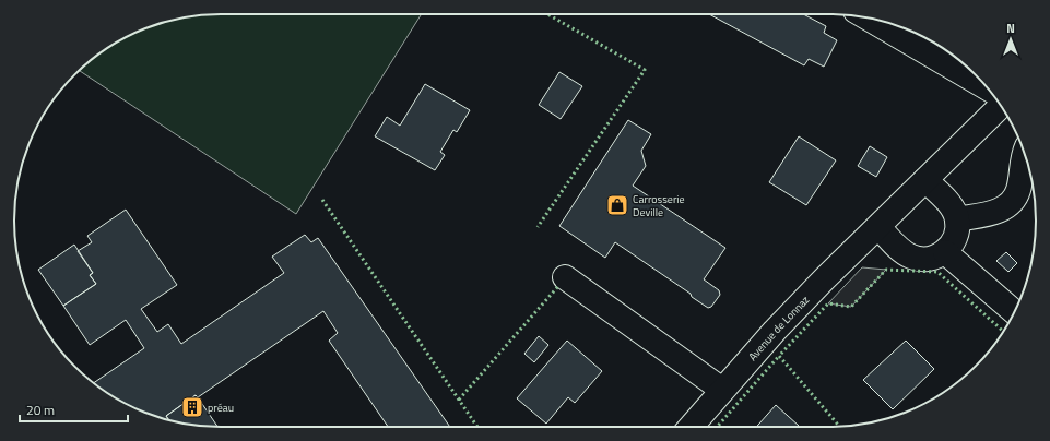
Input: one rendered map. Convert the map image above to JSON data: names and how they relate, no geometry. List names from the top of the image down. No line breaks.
{"streets":{"street":["Avenue de Lonnaz"]},"places":{"shop":["Carrosserie Deville"],"building":["préau"]},"scale_bar":"20 m","north":"top"}
